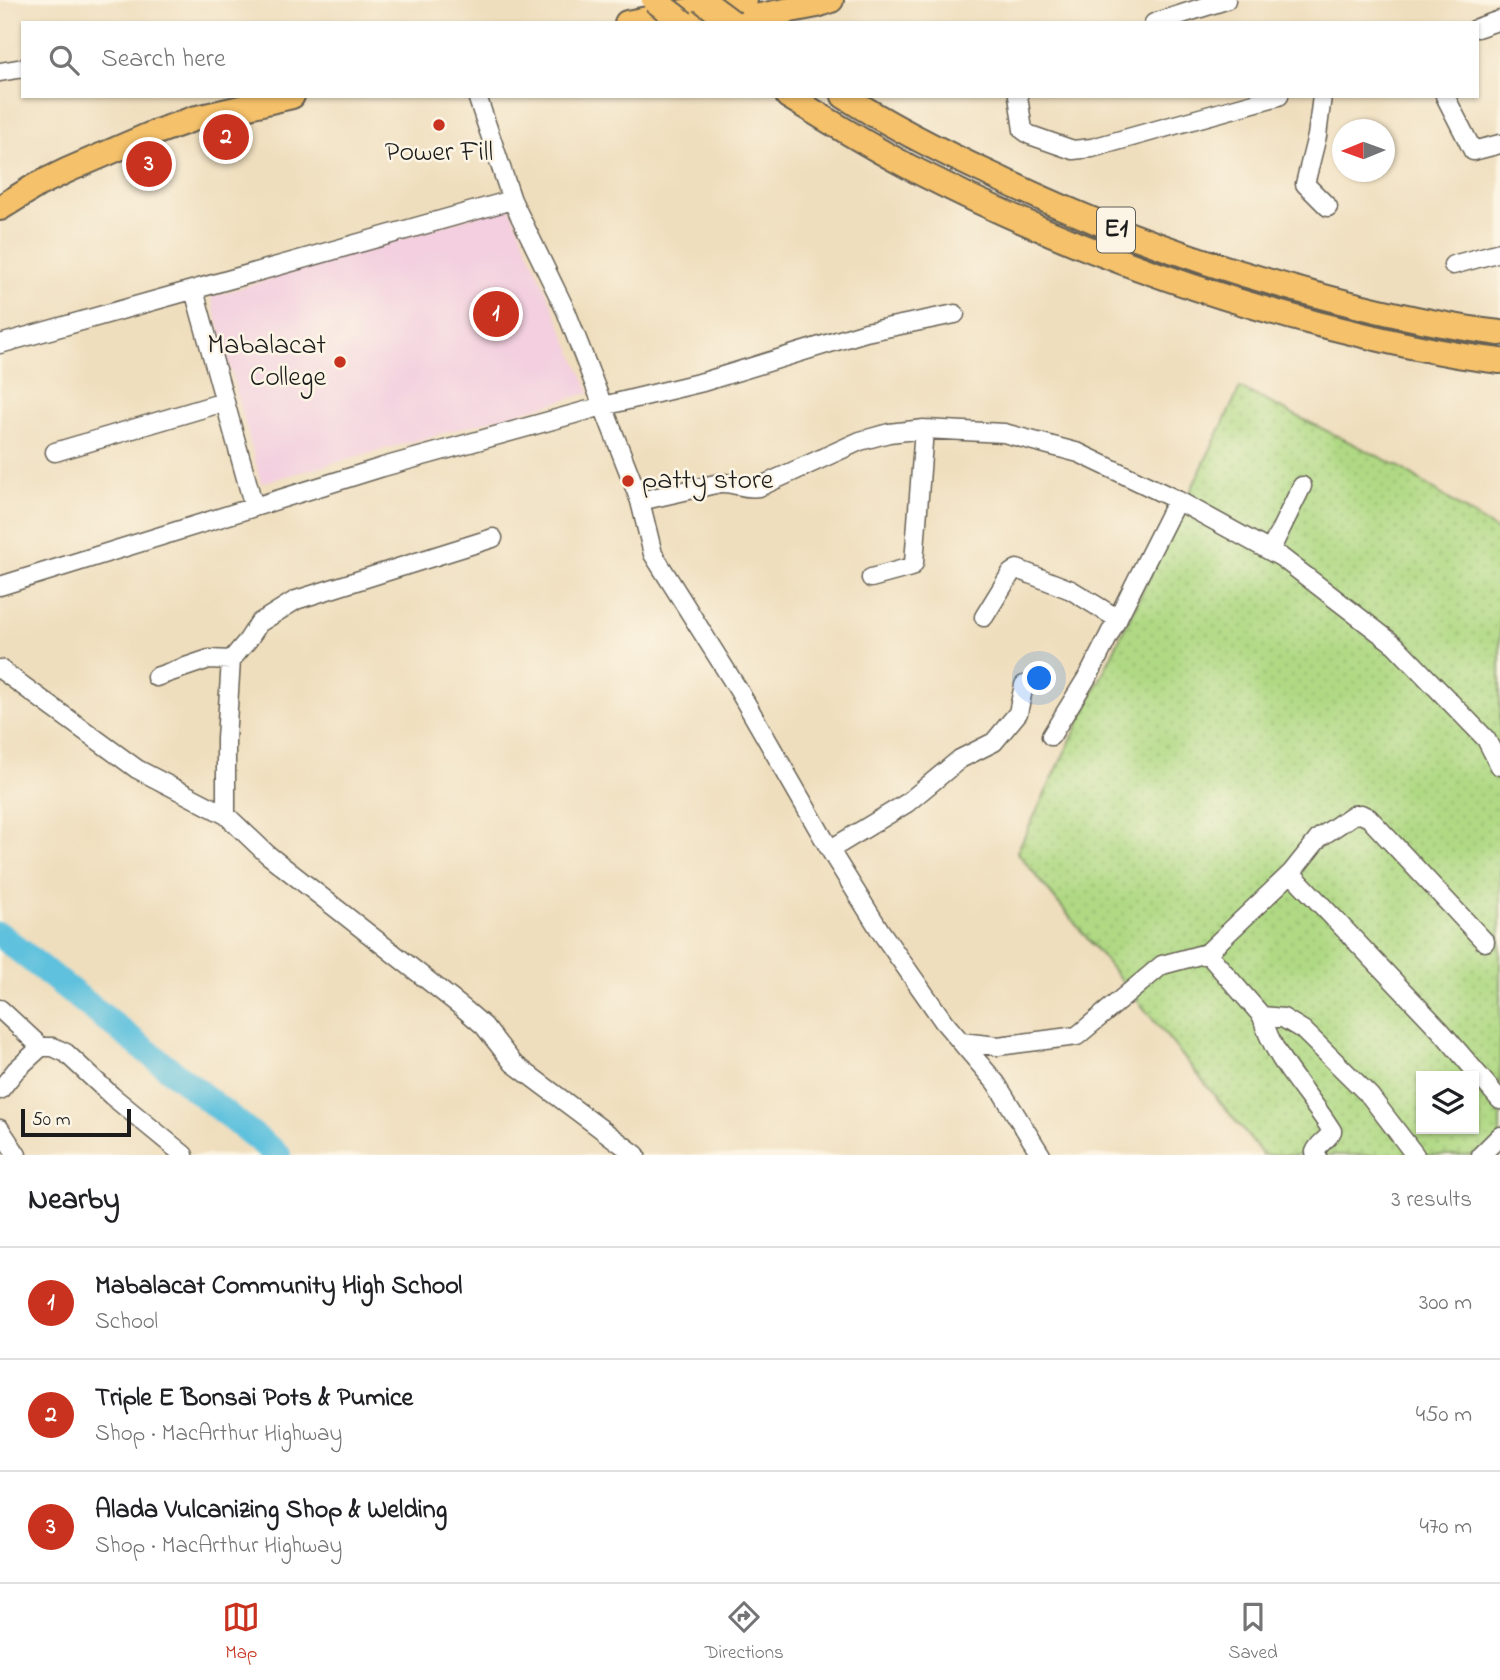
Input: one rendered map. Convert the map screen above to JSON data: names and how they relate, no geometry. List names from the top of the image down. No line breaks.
{"streets":{"highway":["E1"]},"places":["Power Fill","Mabalacat College","patty store"],"scale_bar":"50 m","north":"left","page":{"search":"Search here","pins":["2","3","1"],"scale":"50 m","heading":["Nearby","3 results"],"list":[{"mark":"1","name":"Mabalacat Community High School","note":"School","value":"300 m"},{"mark":"2","name":"Triple E Bonsai Pots & Pumice","note":"Shop · MacArthur Highway","value":"450 m"},{"mark":"3","name":"Alada Vulcanizing Shop & Welding","note":"Shop · MacArthur Highway","value":"470 m"}],"nav":["Map","Directions","Saved"]}}
